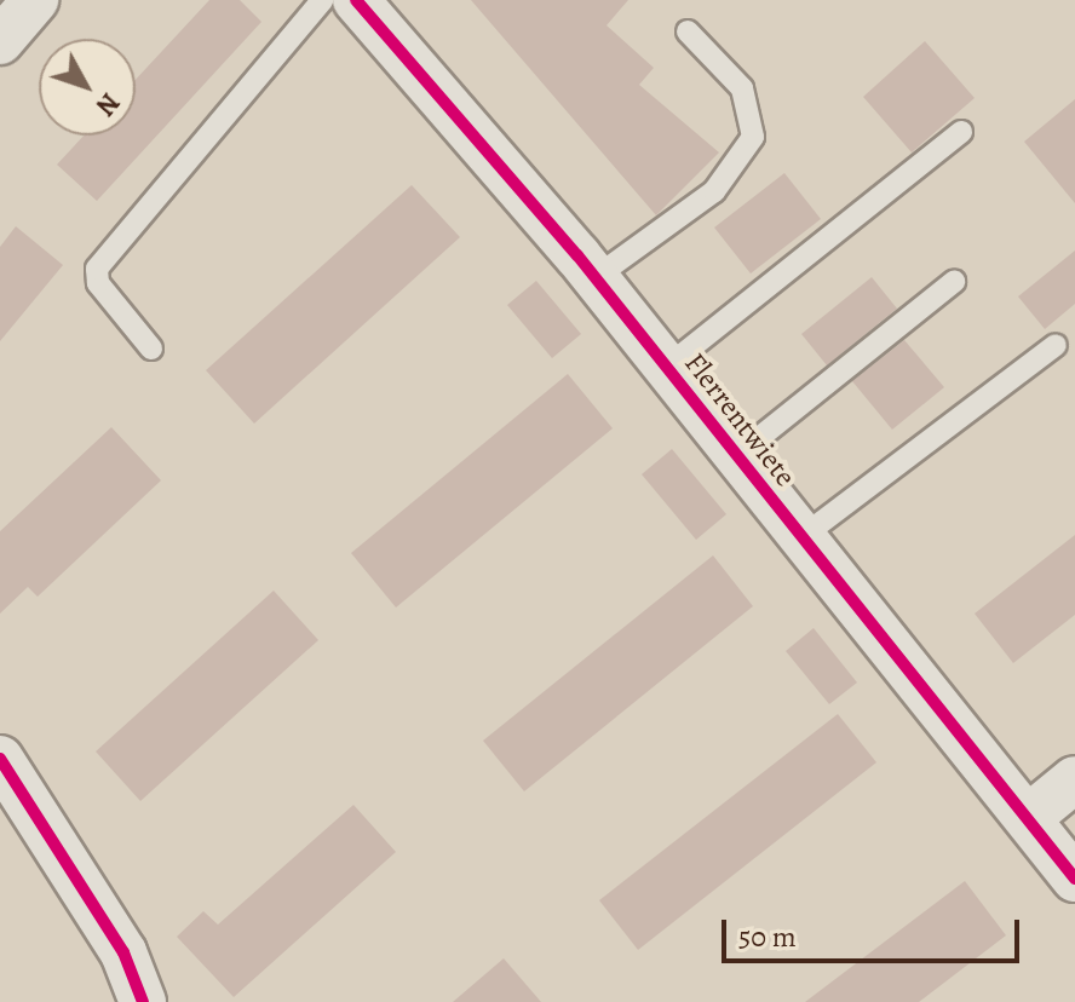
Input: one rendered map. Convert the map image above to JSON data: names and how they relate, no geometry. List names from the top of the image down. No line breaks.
{"streets":{"street":["Flerrentwiete"]},"scale_bar":"50 m","north":"bottom right"}
